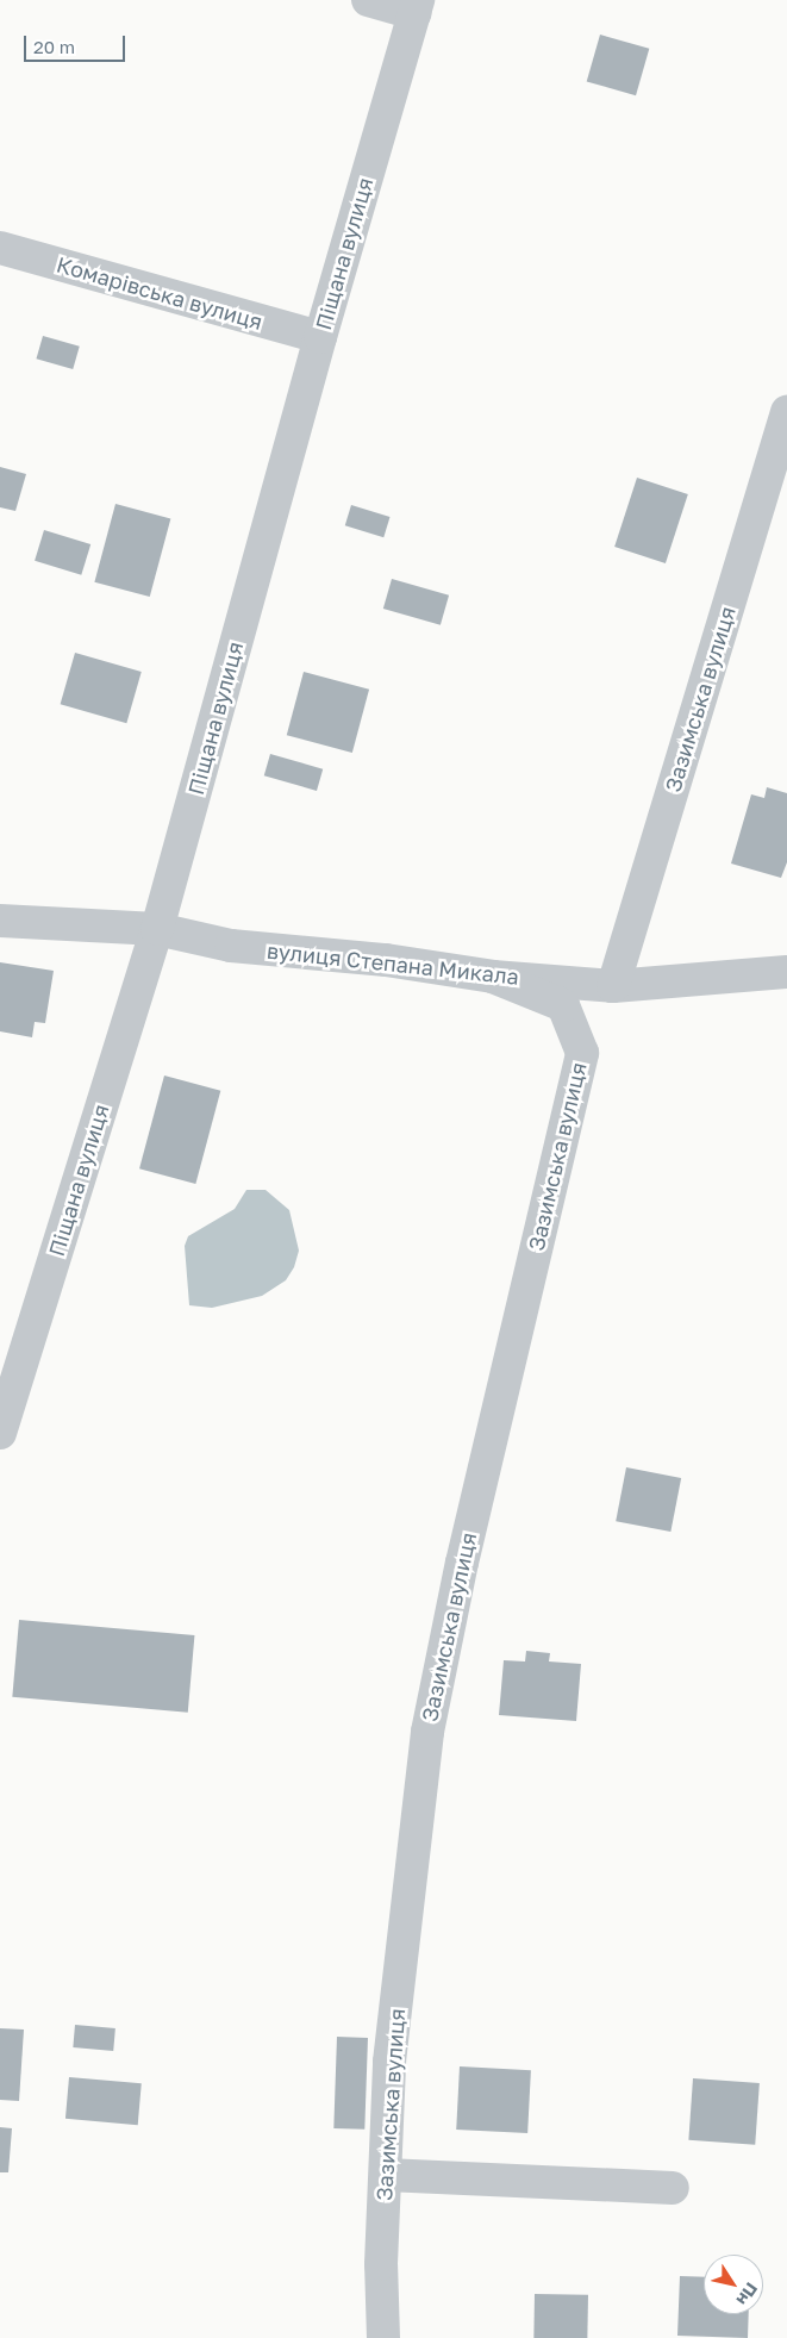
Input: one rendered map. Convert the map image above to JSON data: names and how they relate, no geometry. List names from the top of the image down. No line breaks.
{"streets":{"street":["Піщана вулиця","Комарівська вулиця","Зазимська вулиця","вулиця Степана Микала"]},"crossings":[["Піщана вулиця","Комарівська вулиця"],["Піщана вулиця","вулиця Степана Микала"],["Зазимська вулиця","вулиця Степана Микала"]],"scale_bar":"20 m","north":"bottom right"}
